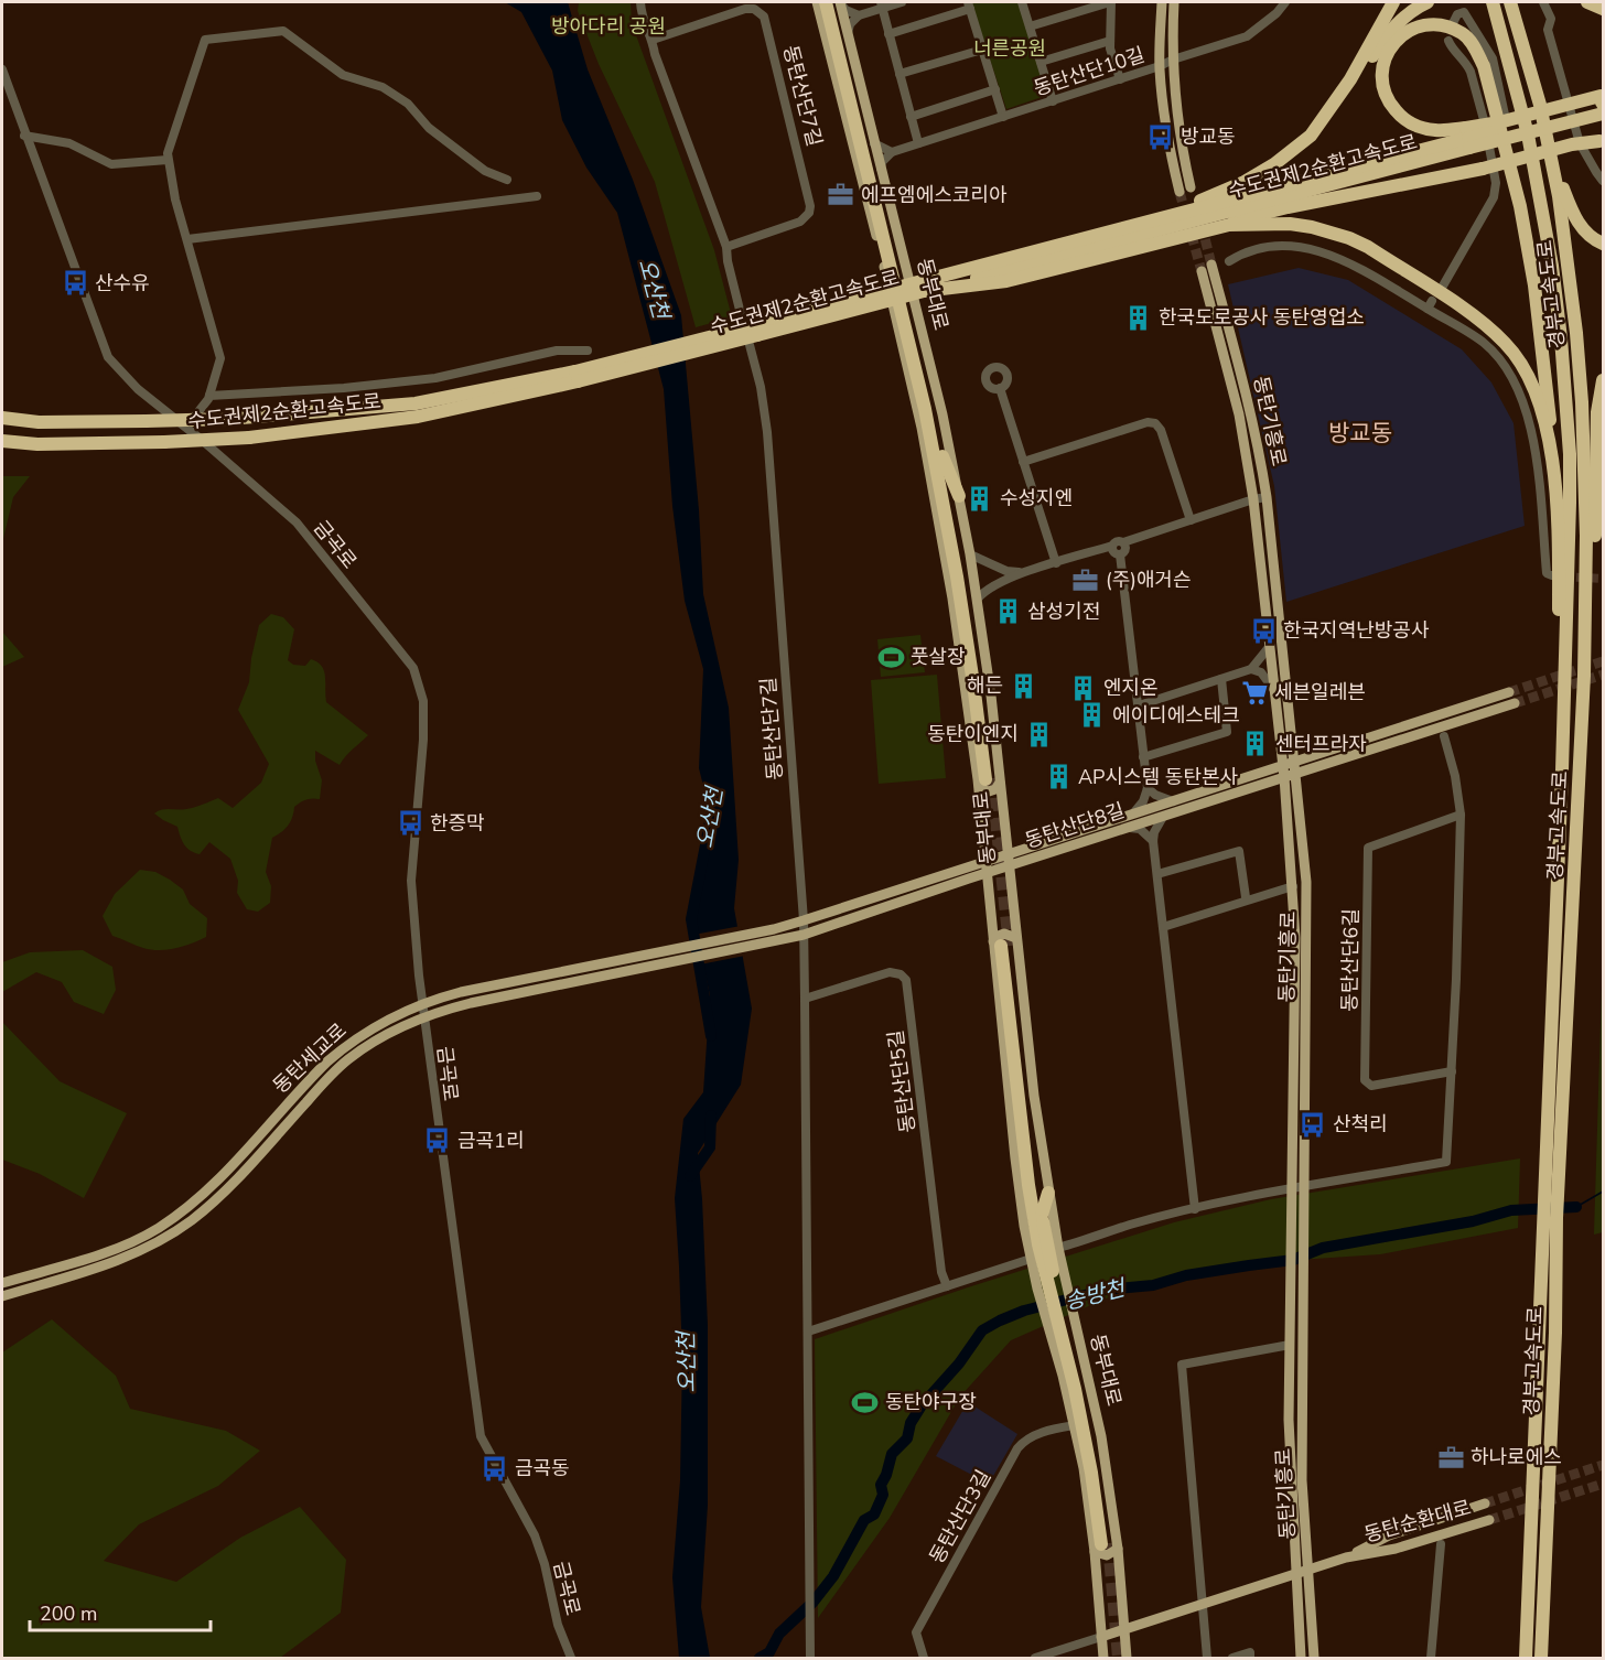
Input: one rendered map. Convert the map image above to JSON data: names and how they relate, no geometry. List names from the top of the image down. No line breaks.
{"streets":{"highway":["수도권제2순환고속도로","동부대로","경부고속도로"],"main road":["동탄기흥로","동탄산단8길","동탄세교로","동탄순환대로"],"street":["동탄산단10길","동탄산단7길","금곡로","동탄산단6길","동탄산단5길","동탄산단3길"]},"crossings":[["동탄산단7길","수도권제2순환고속도로"],["동탄산단7길","동탄세교로"],["동부대로","동탄산단8길"],["동부대로","동탄산단3길"],["동탄기흥로","동탄산단8길"],["금곡로","동탄세교로"]],"districts":["방교동"],"water":["오산천","송방천"],"parks":["방아다리 공원","너른공원"],"places":{"bus stop":["방교동","산수유","한국지역난방공사","한증막","산척리","금곡1리","금곡동"],"office":["에프엠에스코리아","(주)애거슨","하나로에스"],"building":["한국도로공사 동탄영업소","수성지엔","삼성기전","해든","엔지온","에이디에스테크","동탄이엔지","센터프라자","AP시스템 동탄본사"],"sports":["풋살장","동탄야구장"],"supermarket":["세븐일레븐"]},"scale_bar":"200 m"}
